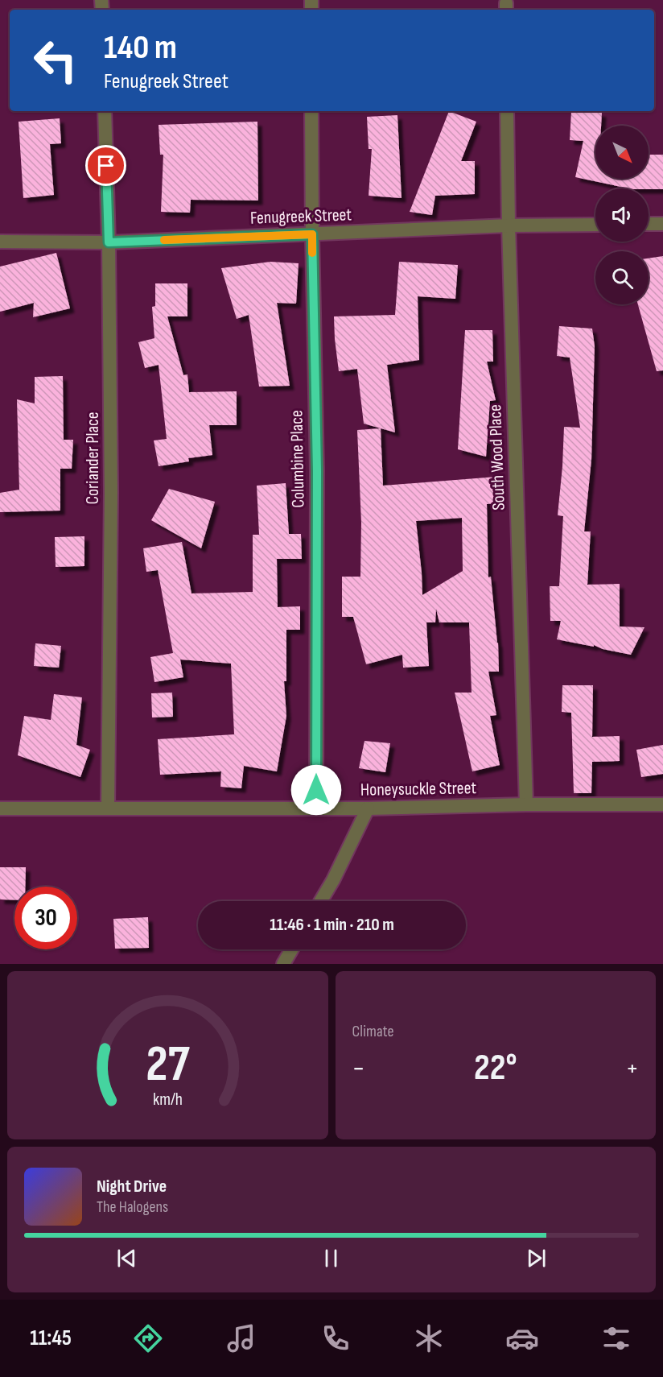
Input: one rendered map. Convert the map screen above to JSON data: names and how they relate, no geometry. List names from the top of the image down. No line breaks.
{"streets":{"street":["Fenugreek Street","South Wood Place","Coriander Place","Columbine Place","Honeysuckle Street"]},"crossings":[["Fenugreek Street","South Wood Place"],["Fenugreek Street","Coriander Place"],["Fenugreek Street","Columbine Place"],["South Wood Place","Honeysuckle Street"],["Coriander Place","Honeysuckle Street"],["Columbine Place","Honeysuckle Street"]],"north":"bottom right","page":{"turn":["140 m","Fenugreek Street"],"limit":"30","trip":"11:46 · 1 min · 210 m","tile":"Climate","heat":["−","22°","+"],"song":["Night Drive","The Halogens"],"tabs":"11:45","gauge":["27","km/h"]}}
